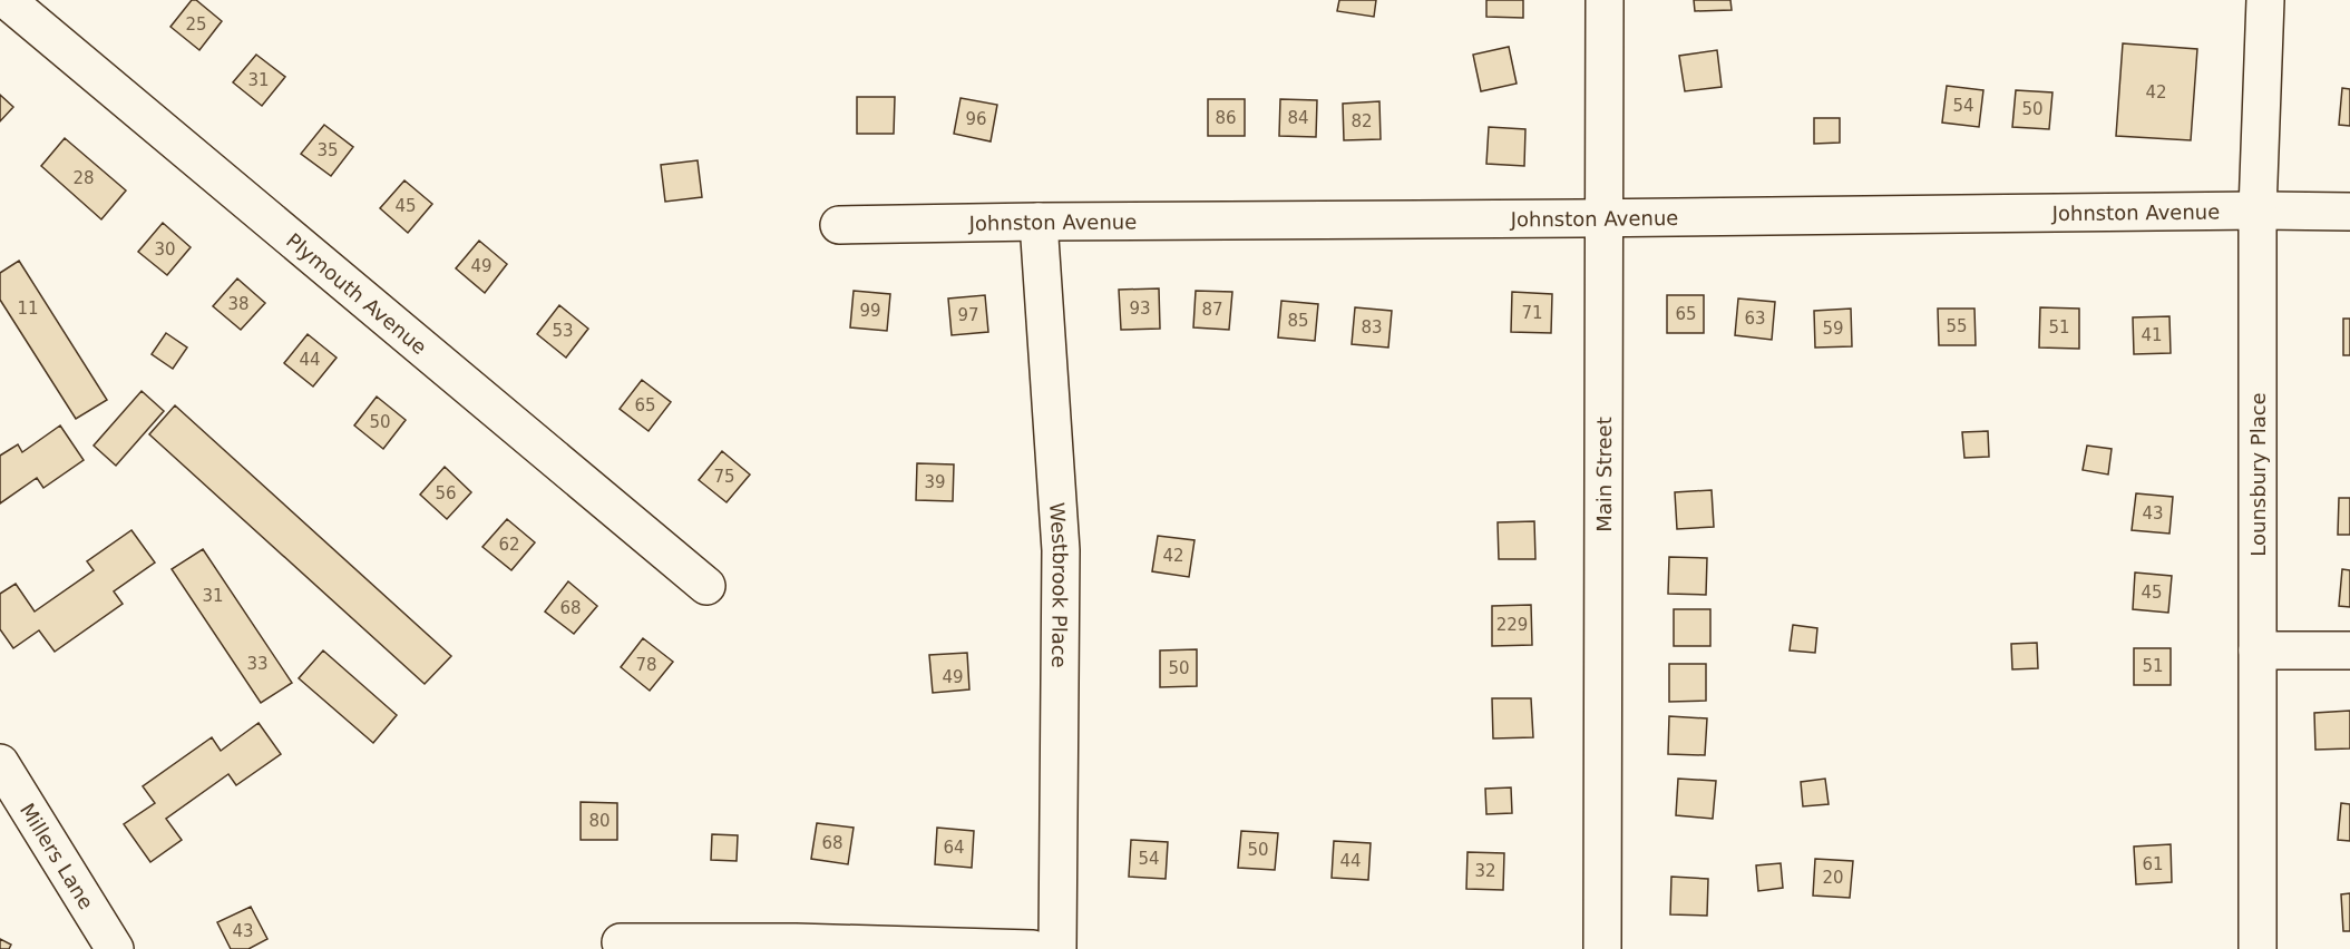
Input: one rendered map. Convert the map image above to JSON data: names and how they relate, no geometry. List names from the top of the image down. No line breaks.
{"streets":{"street":["Johnston Avenue","Plymouth Avenue","Main Street","Lounsbury Place","Westbrook Place","Millers Lane"]},"crossings":[["Johnston Avenue","Main Street"],["Johnston Avenue","Lounsbury Place"],["Johnston Avenue","Westbrook Place"]],"house_numbers":["25","31","42","54","50","86","84","96","82","35","28","45","30","49","38","11","93","87","99","71","65","97","63","85","55","83","51","59","53","41","44","65","50","75","39","56","43","62","42","45","31","68","229","33","78","51","50","49","80","68","64","50","54","44","61","32","20","43"]}
